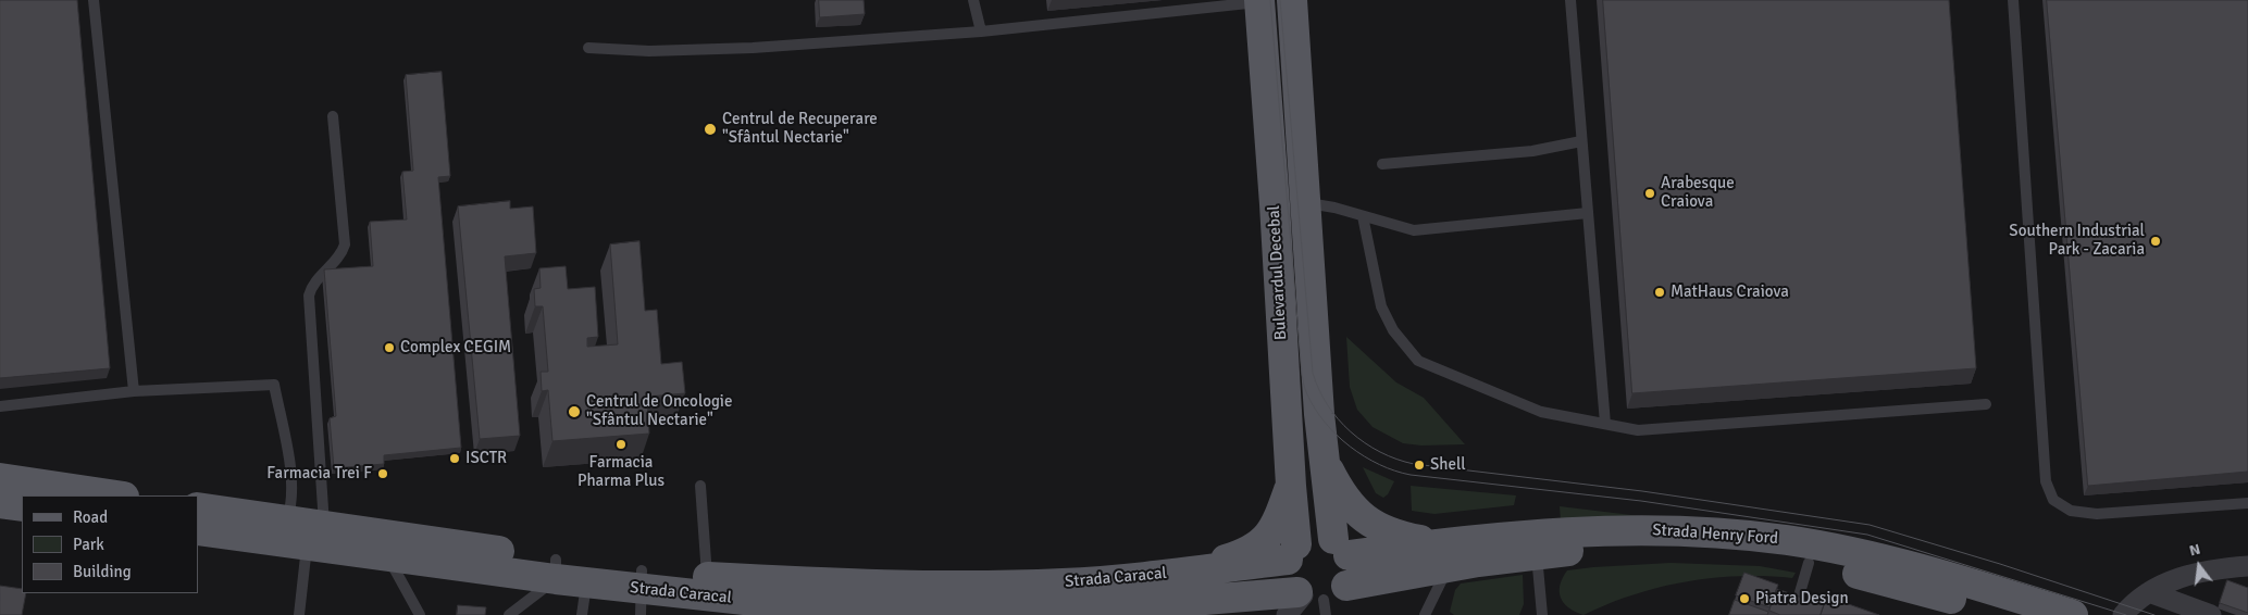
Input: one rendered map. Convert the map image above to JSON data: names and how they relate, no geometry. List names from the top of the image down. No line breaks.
{"streets":{"main road":["Bulevardul Decebal","Strada Henry Ford","Strada Caracal"]},"crossings":[["Bulevardul Decebal","Strada Henry Ford"],["Bulevardul Decebal","Strada Caracal"],["Strada Henry Ford","Strada Caracal"]],"places":["Centrul de Recuperare \"Sfântul Nectarie\"","Arabesque Craiova","Southern Industrial Park - Zacaria","MatHaus Craiova","Complex CEGIM","Centrul de Oncologie \"Sfântul Nectarie\"","Farmacia Pharma Plus","ISCTR","Shell","Farmacia Trei F","Piatra Design"],"legend":["Road","Park","Building"],"north":"top"}
